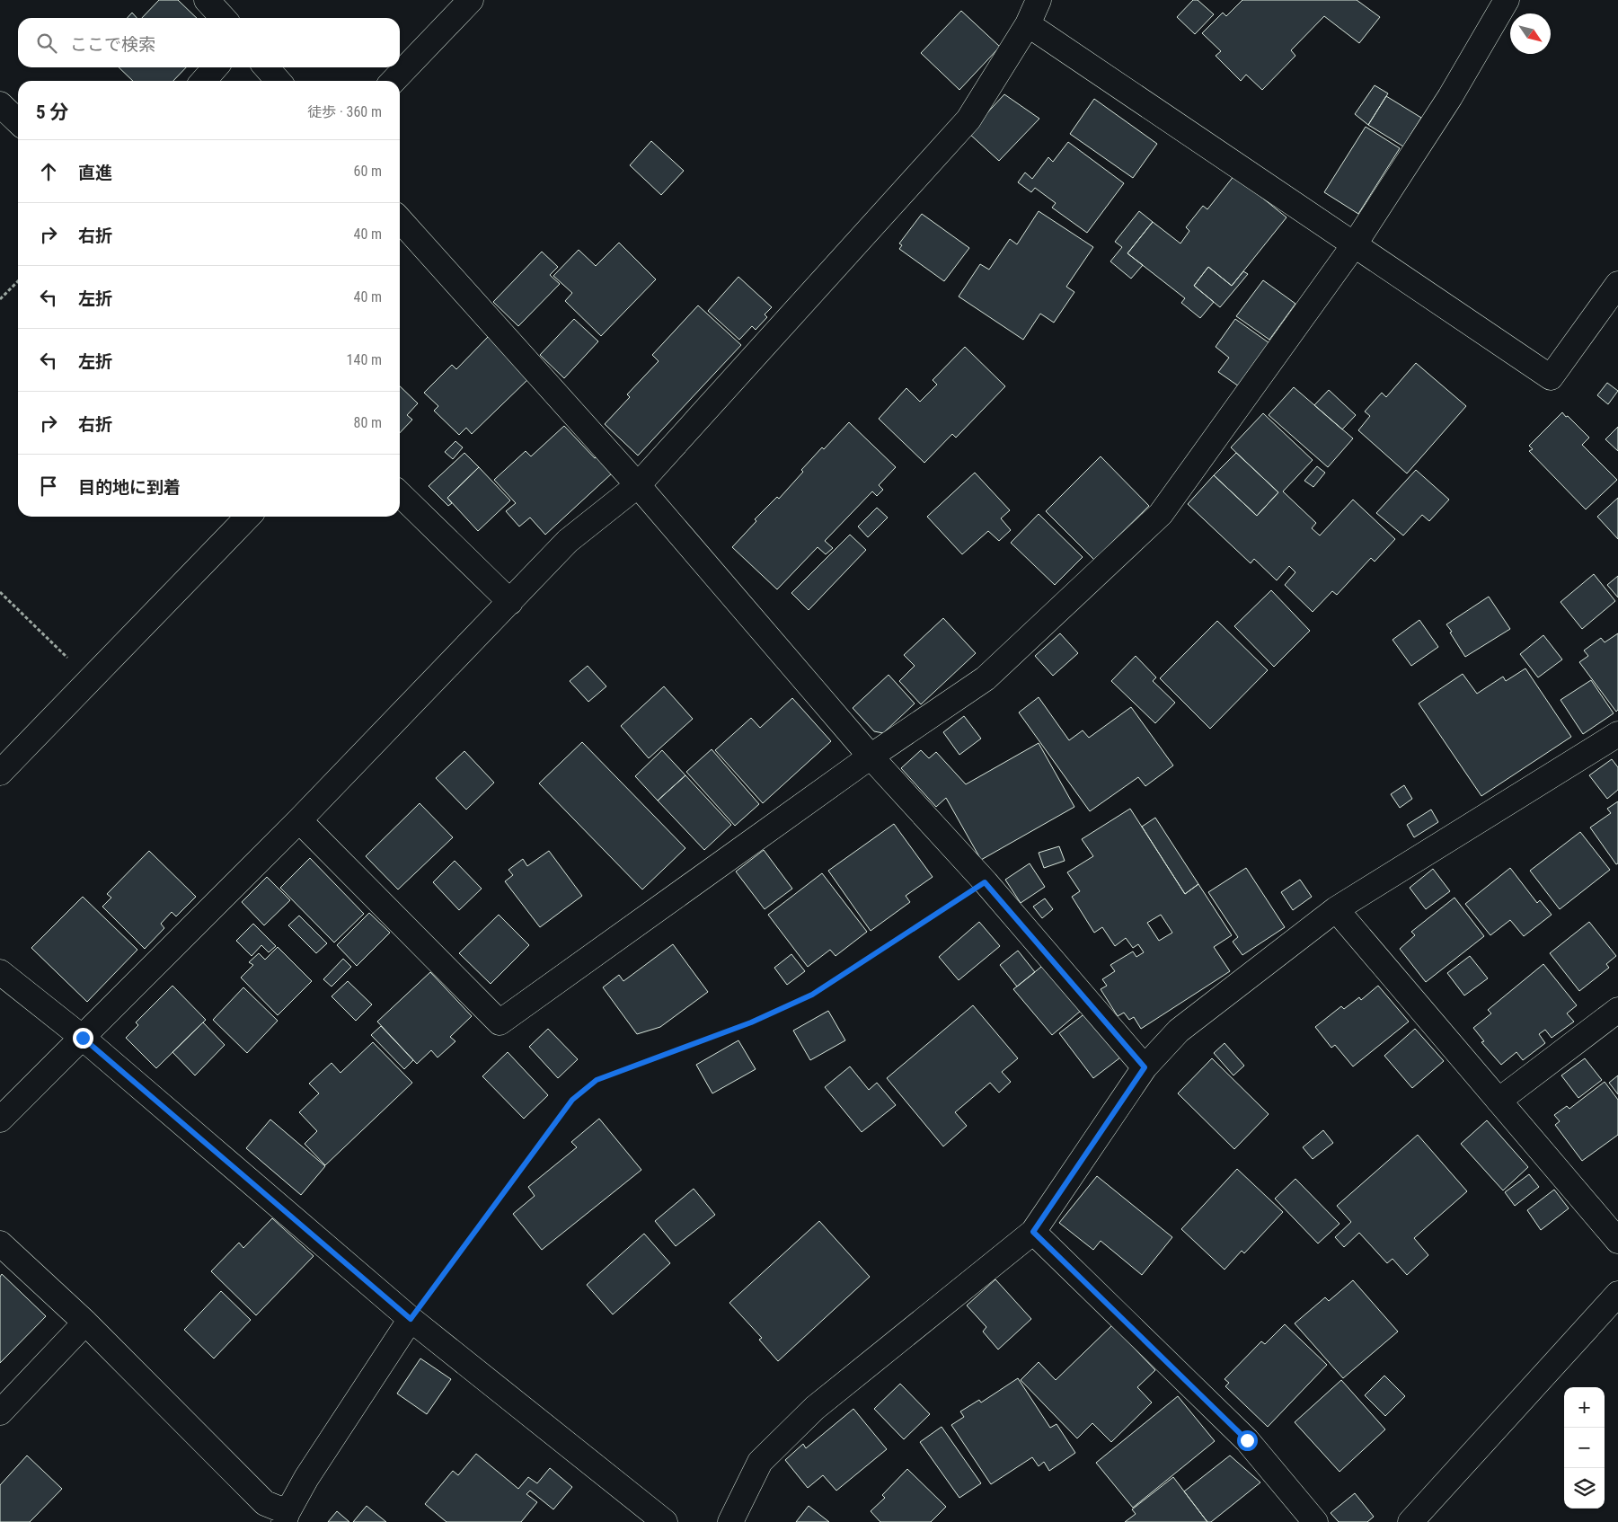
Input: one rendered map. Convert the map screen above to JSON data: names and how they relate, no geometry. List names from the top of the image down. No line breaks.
{"north":"bottom right","page":{"search":"ここで検索","heading":["5 分","徒歩 · 360 m"],"list":[["直進","60 m"],["右折","40 m"],["左折","40 m"],["左折","140 m"],["右折","80 m"],"目的地に到着"],"map_buttons":["+","−"]}}
